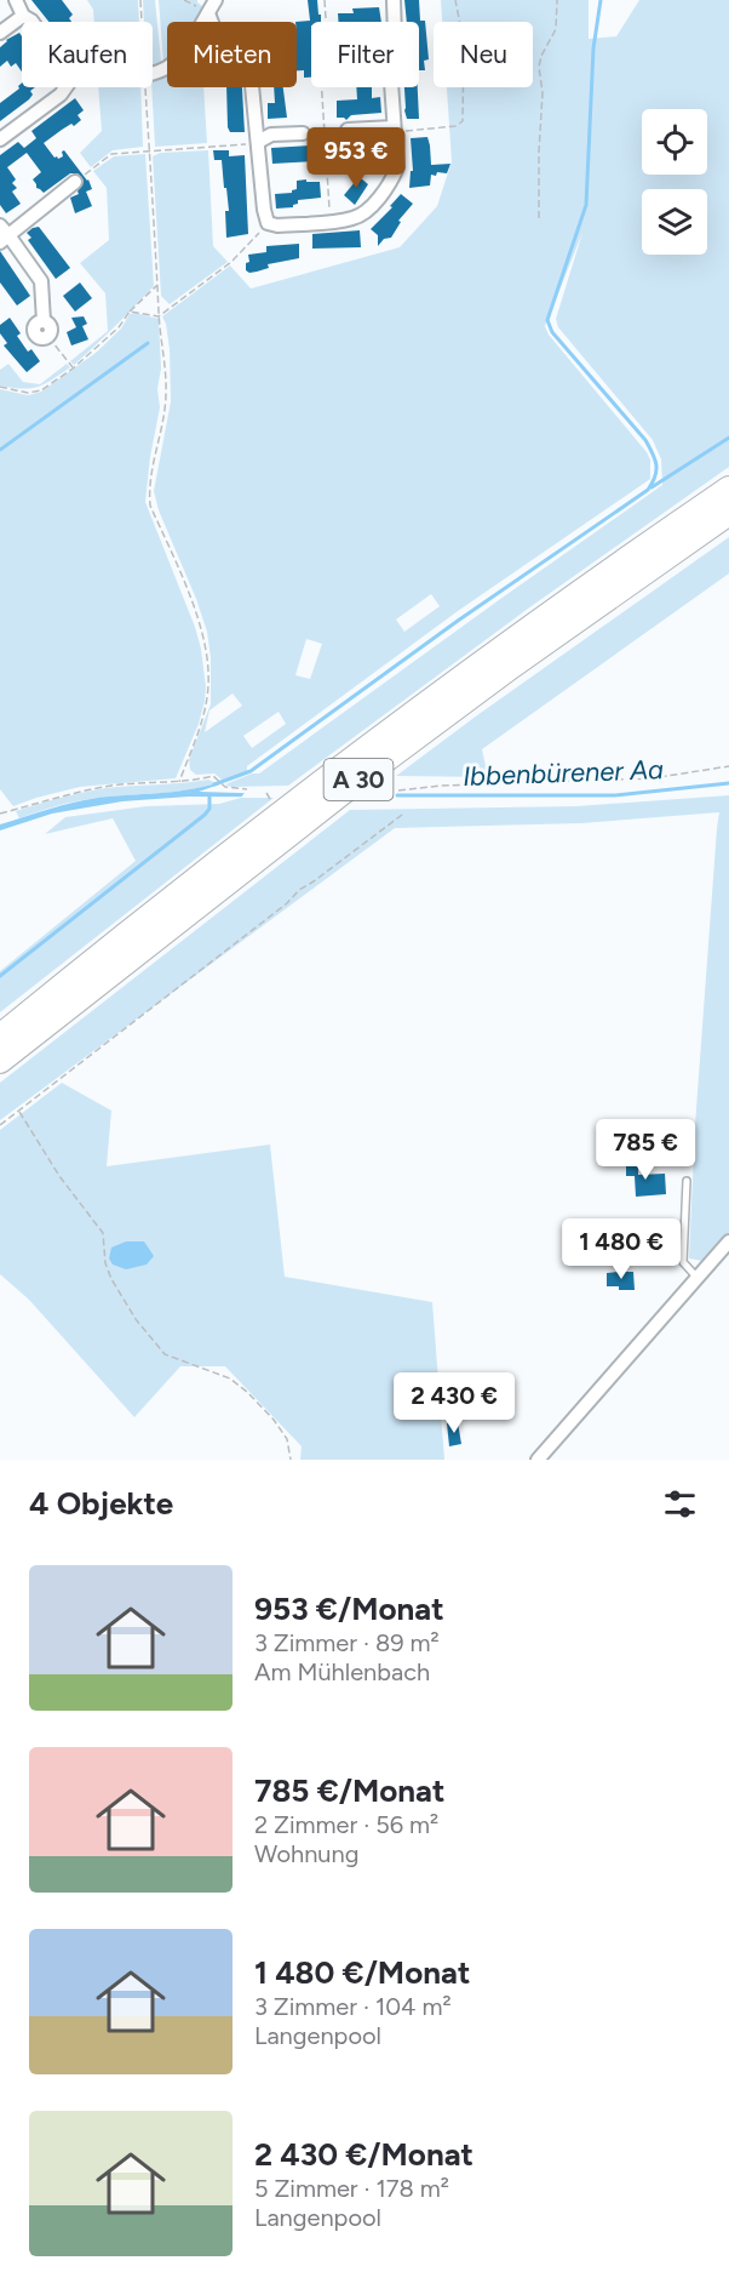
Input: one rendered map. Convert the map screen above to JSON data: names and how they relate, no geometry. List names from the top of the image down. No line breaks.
{"streets":{"highway":["A 30"]},"water":["Ibbenbürener Aa"],"page":{"chip":["Kaufen","Mieten","Filter","Neu"],"price":["953 €","785 €","1 480 €","2 430 €"],"heading":"4 Objekte","list":[{"name":"953 €/Monat","note":"3 Zimmer · 89 m² · Am Mühlenbach"},{"name":"785 €/Monat","note":"2 Zimmer · 56 m² · Wohnung"},{"name":"1 480 €/Monat","note":"3 Zimmer · 104 m² · Langenpool"},{"name":"2 430 €/Monat","note":"5 Zimmer · 178 m² · Langenpool"}]}}
